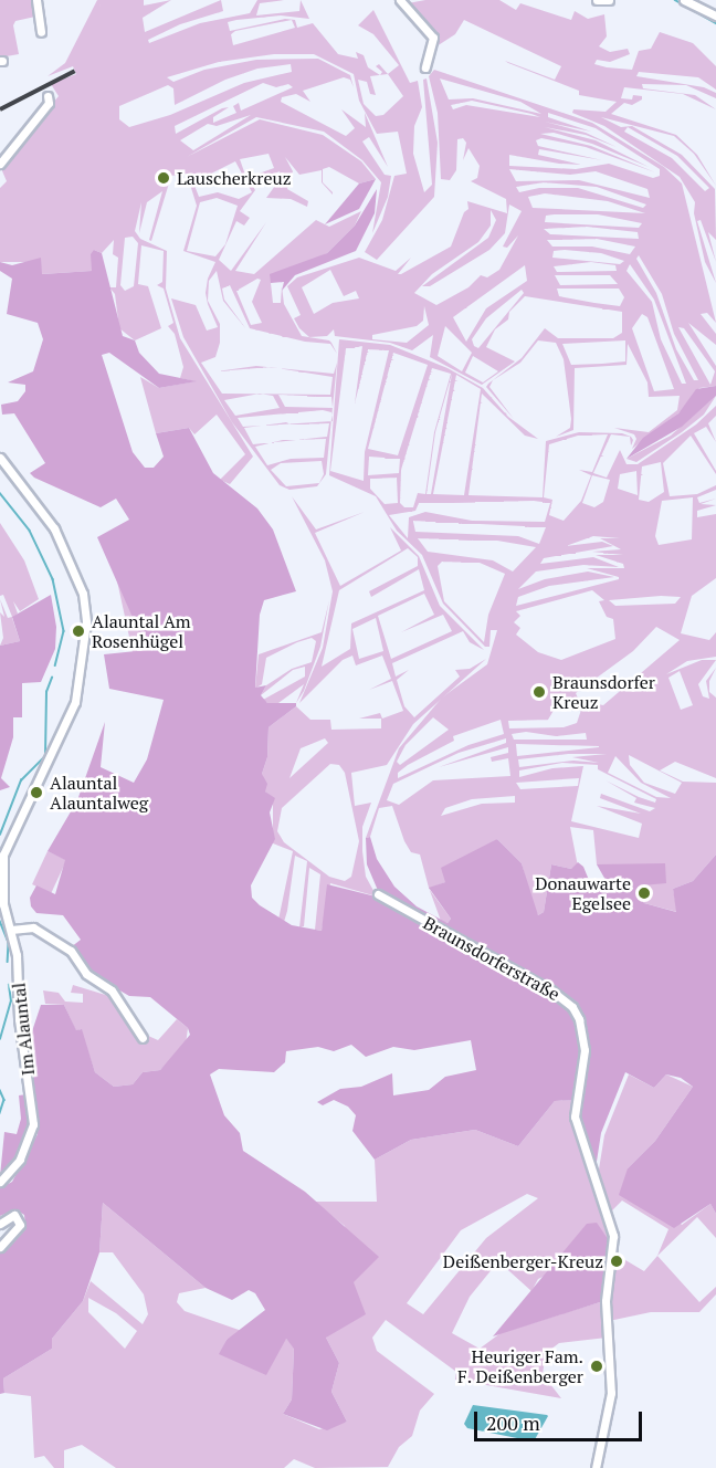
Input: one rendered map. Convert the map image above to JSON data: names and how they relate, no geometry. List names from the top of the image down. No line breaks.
{"streets":{"street":["Braunsdorferstraße","Im Alauntal"]},"places":["Lauscherkreuz","Alauntal Am Rosenhügel","Braunsdorfer Kreuz","Alauntal Alauntalweg","Donauwarte Egelsee","Deißenberger-Kreuz","Heuriger Fam. F. Deißenberger"],"scale_bar":"200 m"}
